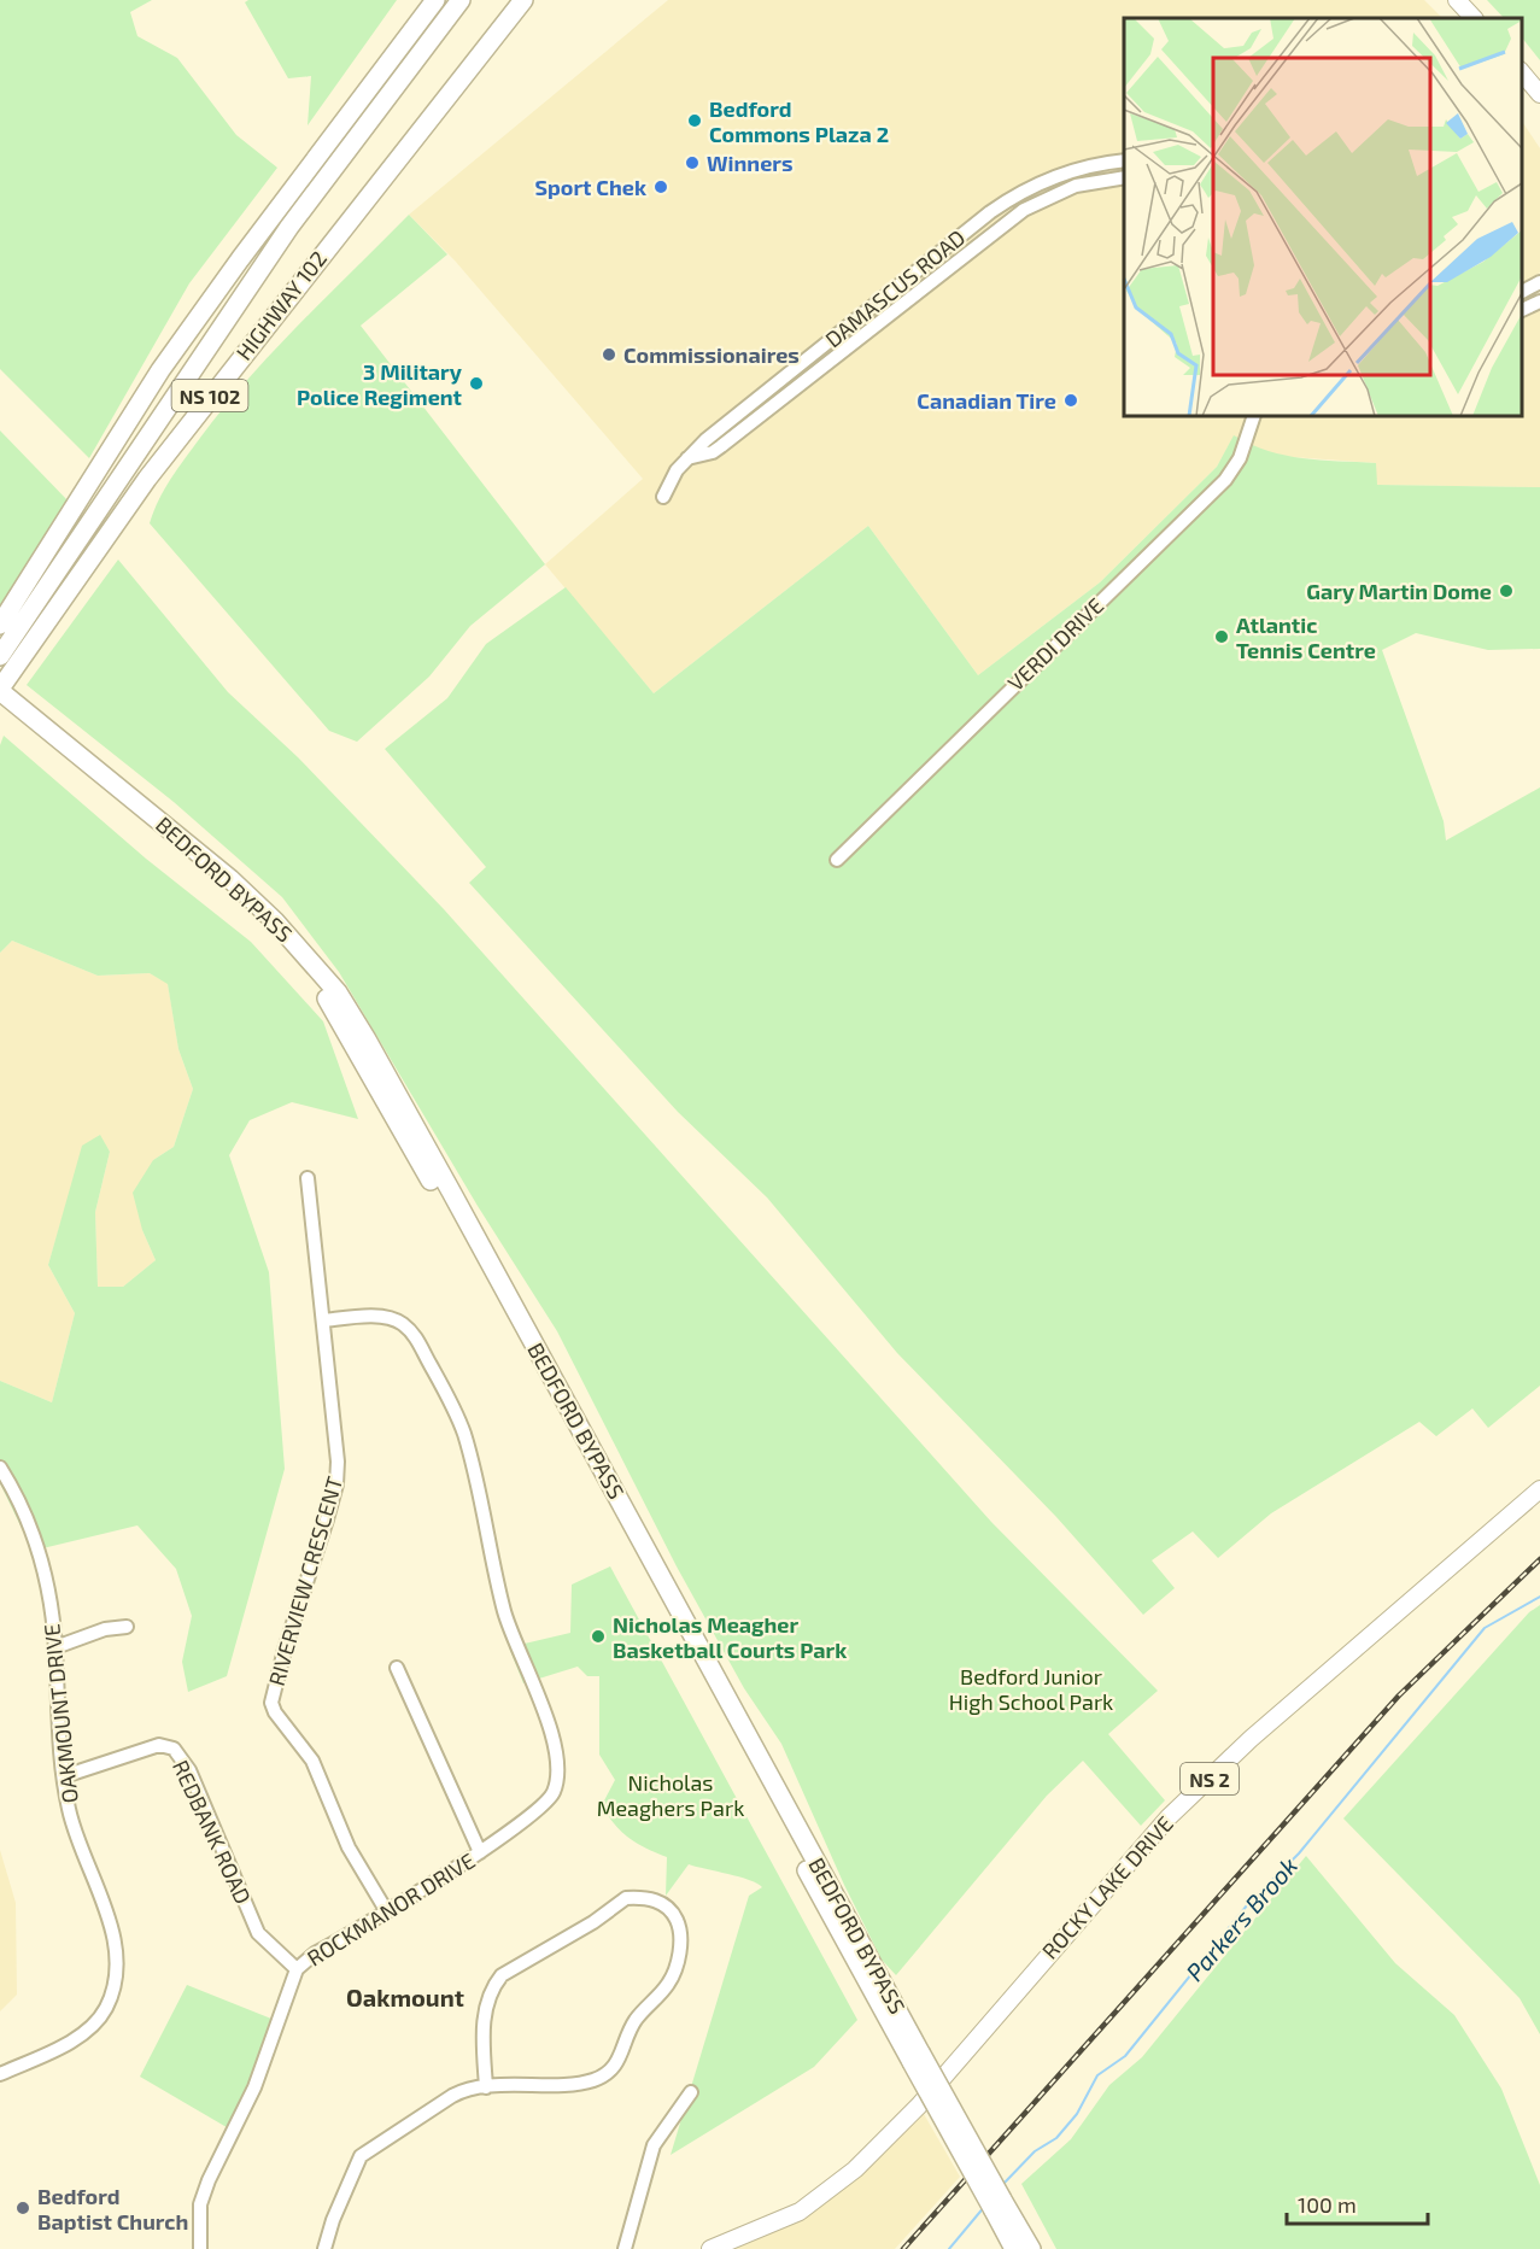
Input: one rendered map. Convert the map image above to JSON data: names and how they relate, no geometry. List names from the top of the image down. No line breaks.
{"streets":{"highway":["HIGHWAY 102","NS 102","BEDFORD BYPASS"],"main road":["NS 2","ROCKY LAKE DRIVE"],"street":["DAMASCUS ROAD","VERDI DRIVE","RIVERVIEW CRESCENT","OAKMOUNT DRIVE","REDBANK ROAD","ROCKMANOR DRIVE"]},"crossings":[["HIGHWAY 102","BEDFORD BYPASS"],["RIVERVIEW CRESCENT","ROCKMANOR DRIVE"],["OAKMOUNT DRIVE","REDBANK ROAD"],["REDBANK ROAD","ROCKMANOR DRIVE"]],"districts":["Oakmount"],"water":["Parkers Brook"],"parks":["Bedford Junior High School Park","Nicholas Meaghers Park"],"places":["Bedford Commons Plaza 2","Winners","Sport Chek","Commissionaires","3 Military Police Regiment","Canadian Tire","Gary Martin Dome","Atlantic Tennis Centre","Nicholas Meagher Basketball Courts Park","Bedford Baptist Church"],"scale_bar":"100 m"}
